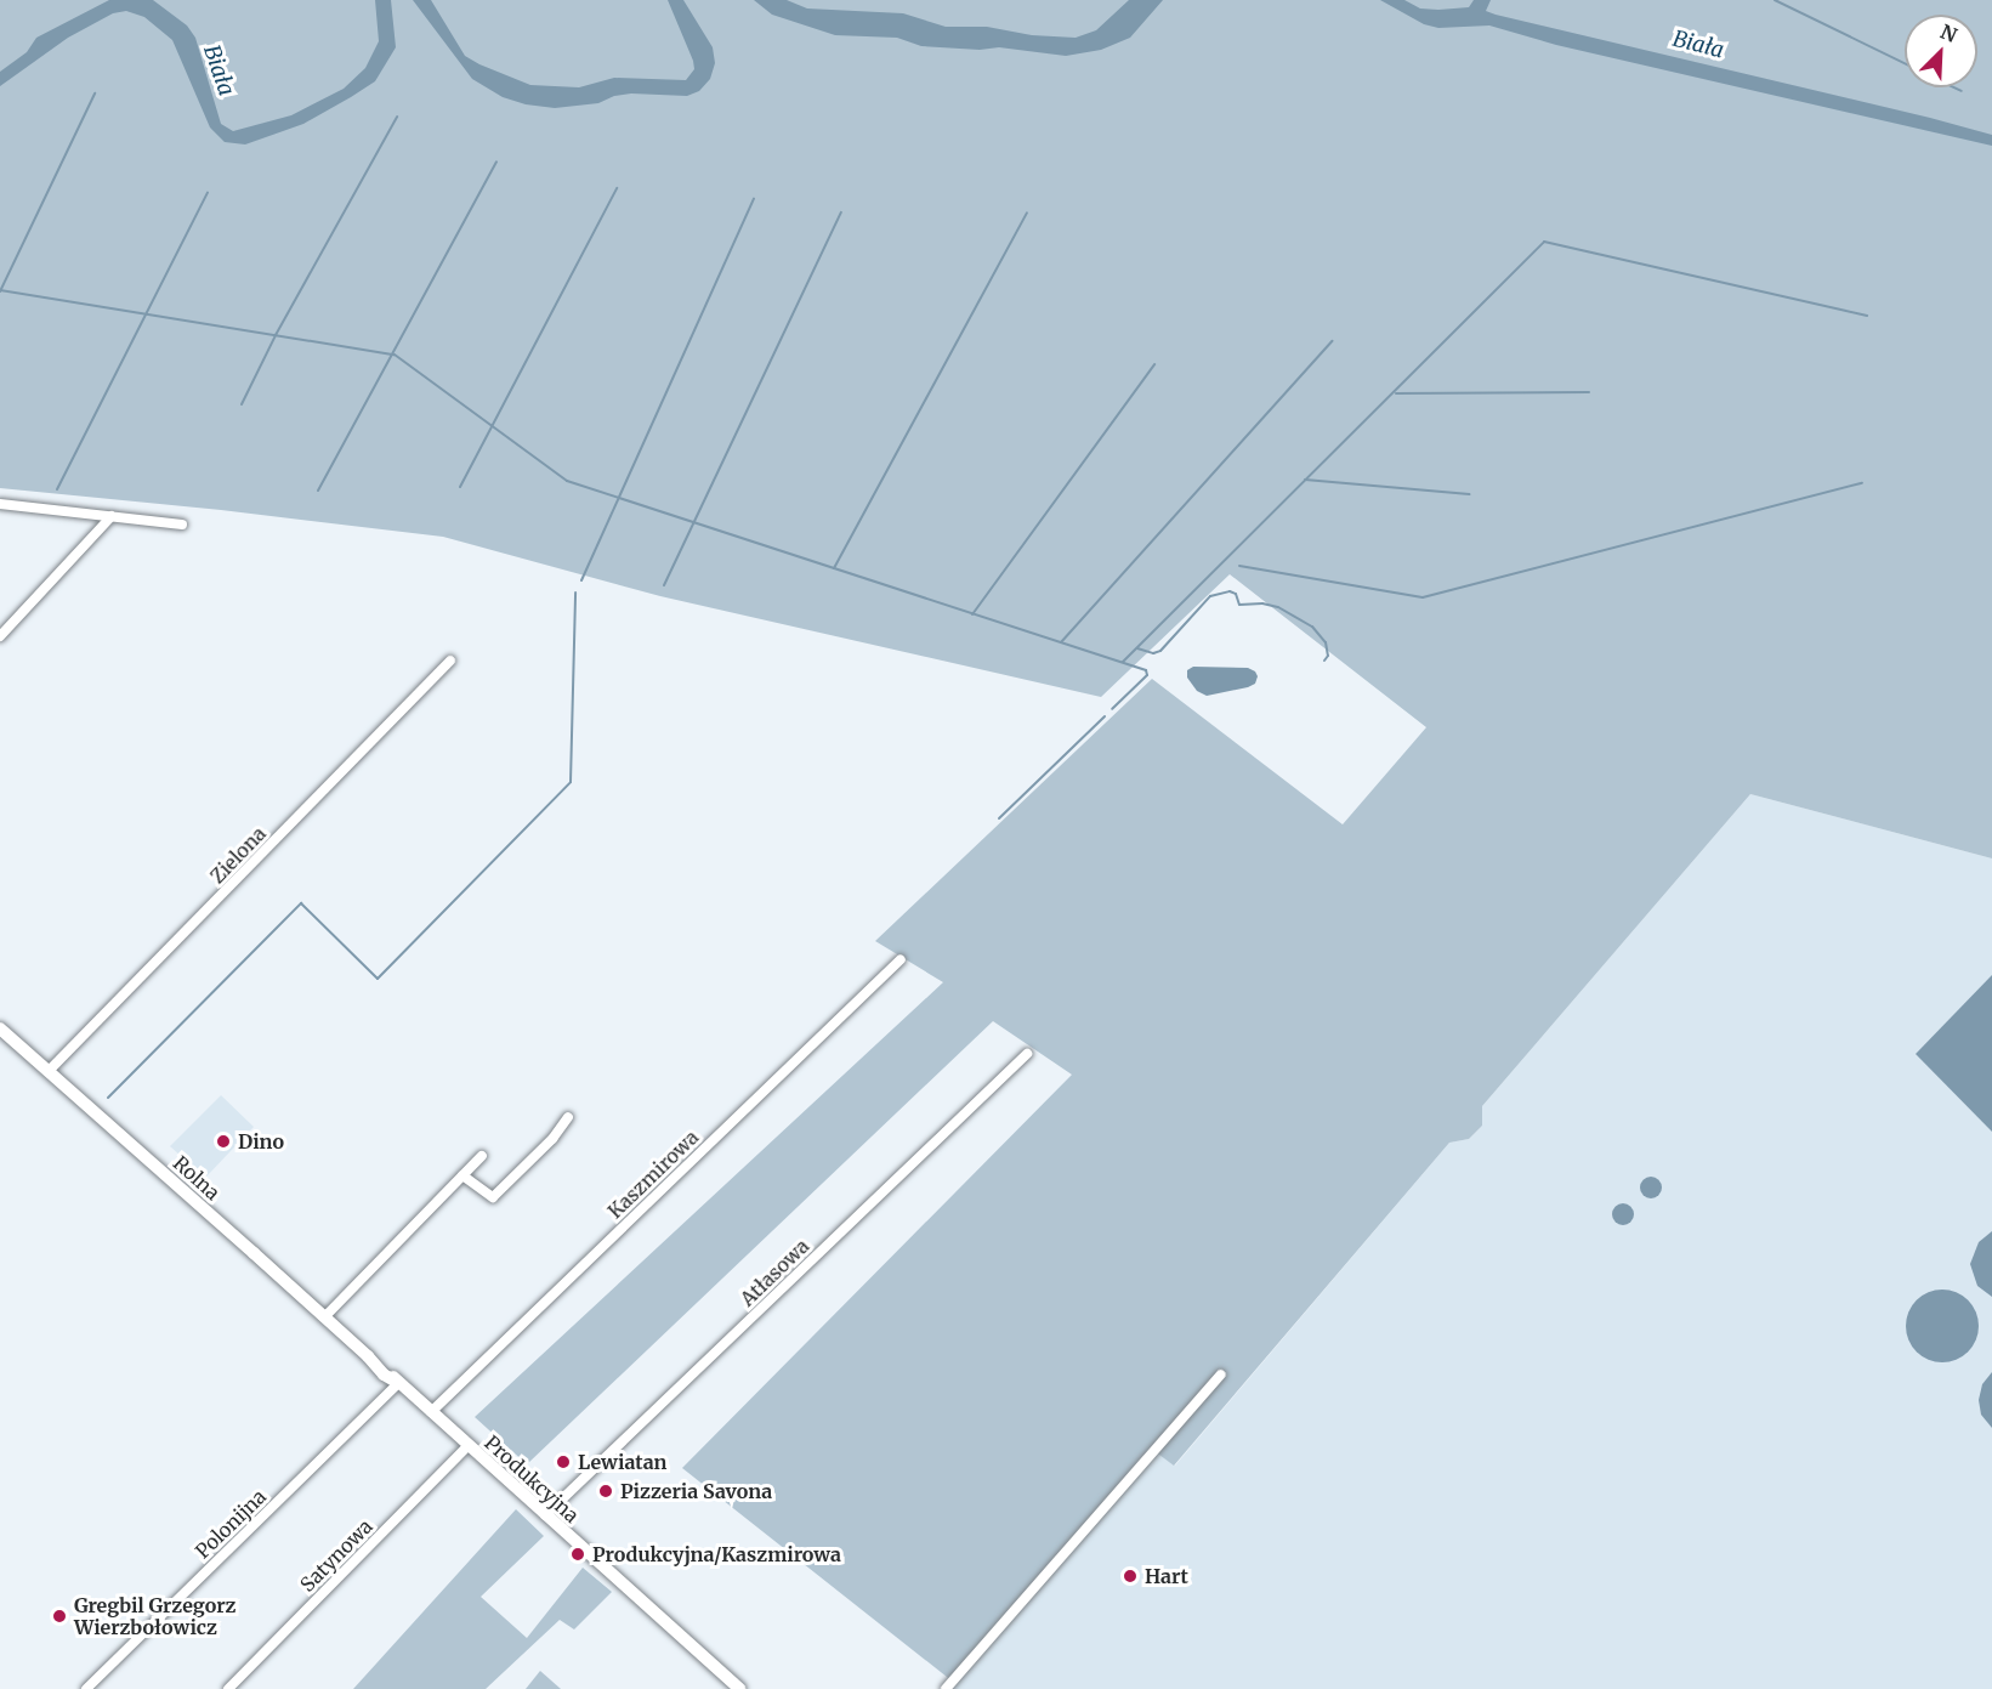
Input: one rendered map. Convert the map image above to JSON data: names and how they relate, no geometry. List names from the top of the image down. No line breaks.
{"streets":{"street":["Zielona","Kaszmirowa","Rolna","Atłasowa","Produkcyjna","Polonijna","Satynowa"]},"crossings":[["Zielona","Rolna"],["Kaszmirowa","Produkcyjna"],["Rolna","Produkcyjna"],["Rolna","Polonijna"],["Atłasowa","Produkcyjna"],["Produkcyjna","Polonijna"],["Produkcyjna","Satynowa"]],"water":["Biała"],"places":["Dino","Lewiatan","Pizzeria Savona","Produkcyjna/Kaszmirowa","Hart","Gregbil Grzegorz Wierzbołowicz"],"north":"top right"}
